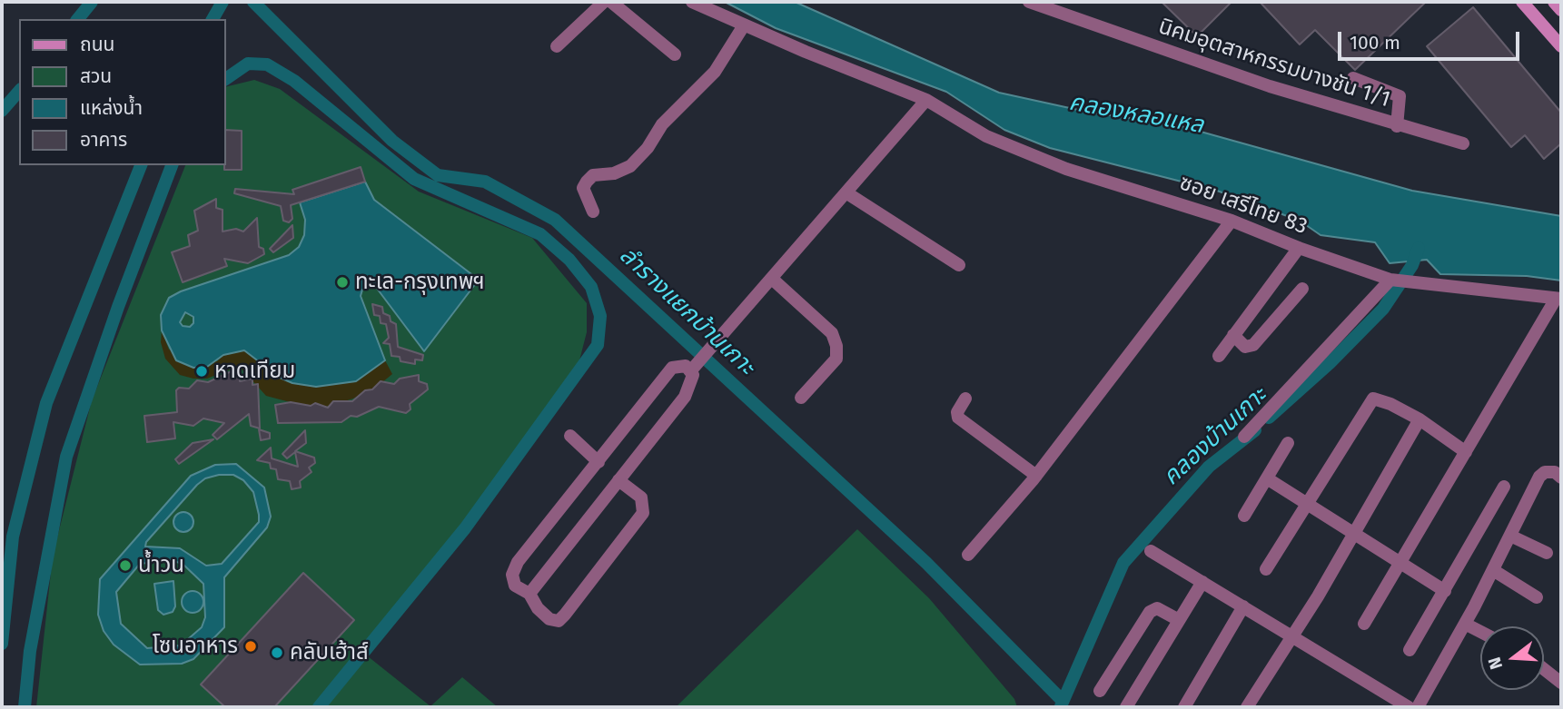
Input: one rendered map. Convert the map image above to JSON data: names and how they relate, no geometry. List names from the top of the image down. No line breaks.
{"streets":{"street":["นิคมอุตสาหกรรมบางชัน 1/1","ซอย เสรีไทย 83"]},"water":["คลองหลอแหล","ลำรางแยกบ้านเกาะ","คลองบ้านเกาะ"],"places":["ทะเล-กรุงเทพฯ","หาดเทียม","น้ำวน","โซนอาหาร","คลับเฮ้าส์"],"legend":["ถนน","สวน","แหล่งน้ำ","อาคาร"],"scale_bar":"100 m","north":"left"}
